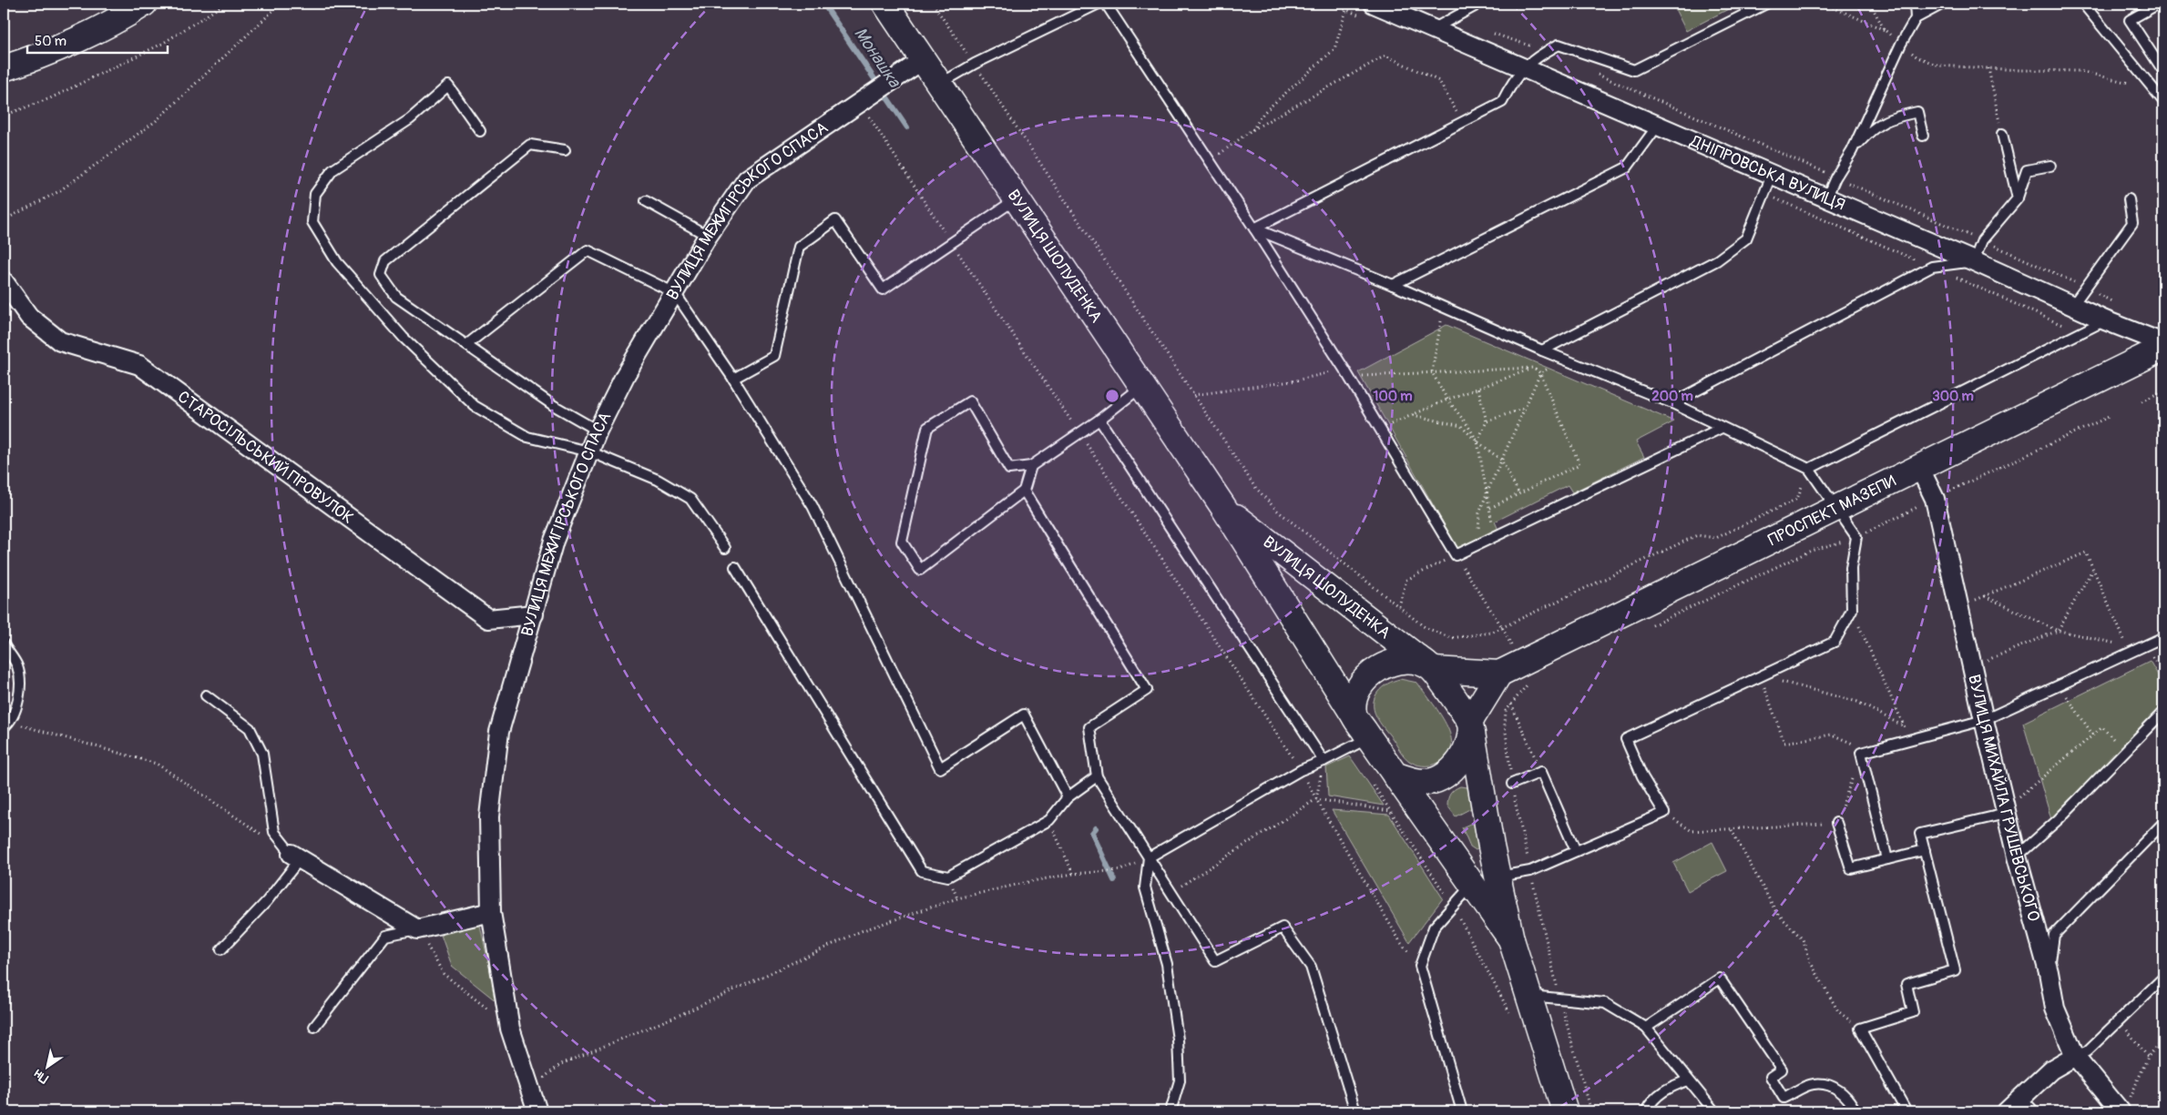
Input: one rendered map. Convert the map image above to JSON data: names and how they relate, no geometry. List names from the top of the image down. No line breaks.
{"streets":{"main road":["ВУЛИЦЯ ШОЛУДЕНКА","ПРОСПЕКТ МАЗЕПИ"],"street":["ДНІПРОВСЬКА ВУЛИЦЯ","ВУЛИЦЯ МЕЖИГІРСЬКОГО СПАСА","СТАРОСІЛЬСЬКИЙ ПРОВУЛОК","ВУЛИЦЯ МИХАЙЛА ГРУШЕВСЬКОГО"]},"crossings":[["ВУЛИЦЯ МЕЖИГІРСЬКОГО СПАСА","ВУЛИЦЯ ШОЛУДЕНКА"],["ВУЛИЦЯ МЕЖИГІРСЬКОГО СПАСА","СТАРОСІЛЬСЬКИЙ ПРОВУЛОК"],["ВУЛИЦЯ ШОЛУДЕНКА","ПРОСПЕКТ МАЗЕПИ"],["ПРОСПЕКТ МАЗЕПИ","ВУЛИЦЯ МИХАЙЛА ГРУШЕВСЬКОГО"]],"water":["Монашка"],"scale_bar":"50 m","north":"bottom left","rings":["100 m","200 m","300 m"]}
